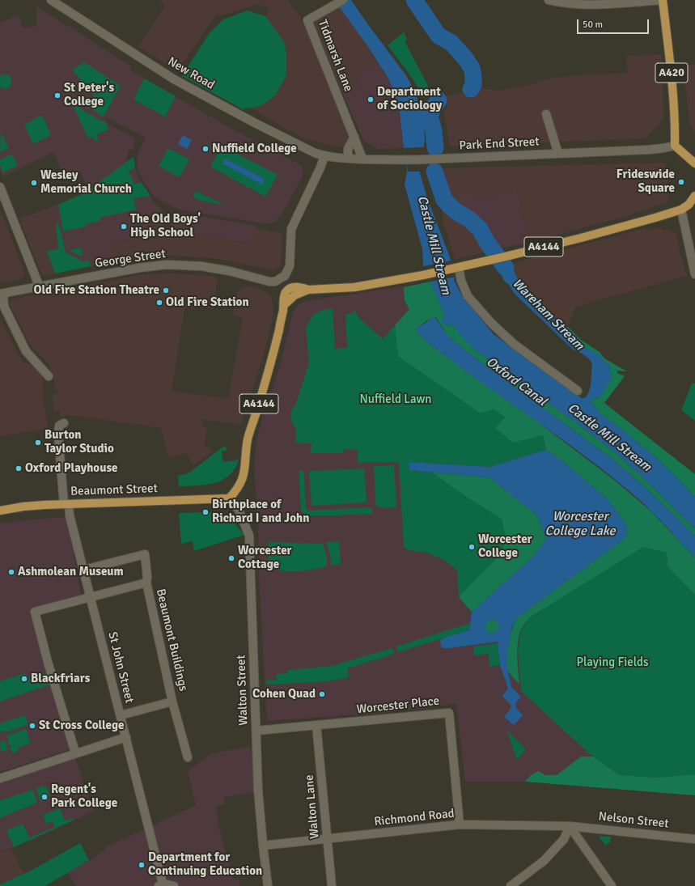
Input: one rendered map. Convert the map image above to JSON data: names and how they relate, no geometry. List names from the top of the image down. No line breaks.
{"streets":{"main road":["A420","A4144","Beaumont Street"],"street":["Tidmarsh Lane","New Road","Park End Street","George Street","Beaumont Buildings","St John Street","Walton Street","Worcester Place","Walton Lane","Richmond Road","Nelson Street"]},"crossings":[["Tidmarsh Lane","Park End Street"],["A420","Park End Street"],["New Road","Park End Street"],["New Road","George Street"],["Park End Street","George Street"],["A4144","Beaumont Street"],["A4144","Walton Street"],["Beaumont Street","St John Street"],["Beaumont Street","Walton Street"],["Beaumont Buildings","St John Street"],["Walton Street","Worcester Place"],["Walton Street","Richmond Road"],["Worcester Place","Walton Lane"],["Worcester Place","Richmond Road"],["Walton Lane","Richmond Road"],["Richmond Road","Nelson Street"]],"water":["Castle Mill Stream","Wareham Stream","Oxford Canal","Worcester College Lake"],"parks":["Nuffield Lawn","Playing Fields"],"places":["St Peter's College","Department of Sociology","Nuffield College","Frideswide Square","Wesley Memorial Church","The Old Boys' High School","Old Fire Station Theatre","Old Fire Station","Burton Taylor Studio","Oxford Playhouse","Birthplace of Richard I and John","Worcester College","Worcester Cottage","Ashmolean Museum","Blackfriars","Cohen Quad","St Cross College","Regent's Park College","Department for Continuing Education"],"scale_bar":"50 m"}
